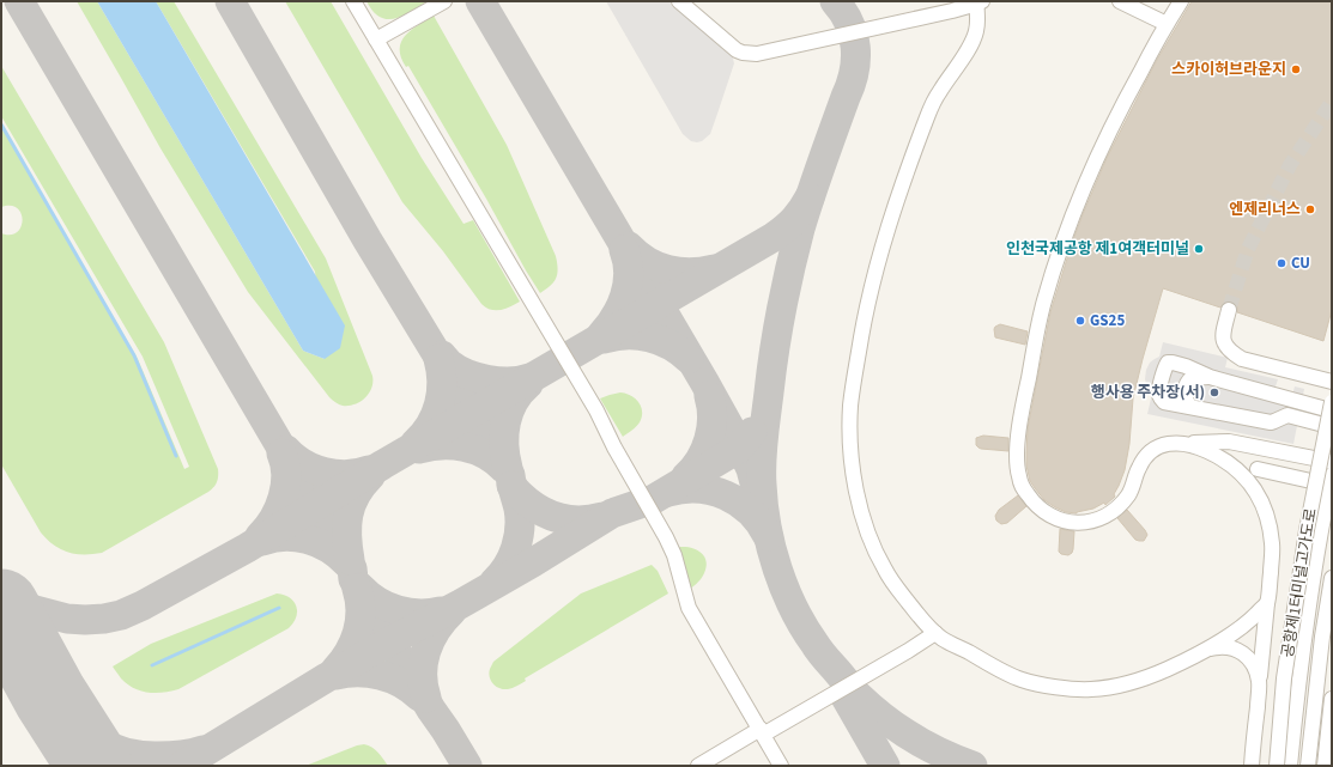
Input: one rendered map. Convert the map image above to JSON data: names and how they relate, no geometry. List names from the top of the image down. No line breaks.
{"streets":{"street":["공항제1터미널고가도로"]},"places":["스카이허브라운지","엔제리너스","인천국제공항 제1여객터미널","CU","GS25","행사용 주차장(서)"]}
